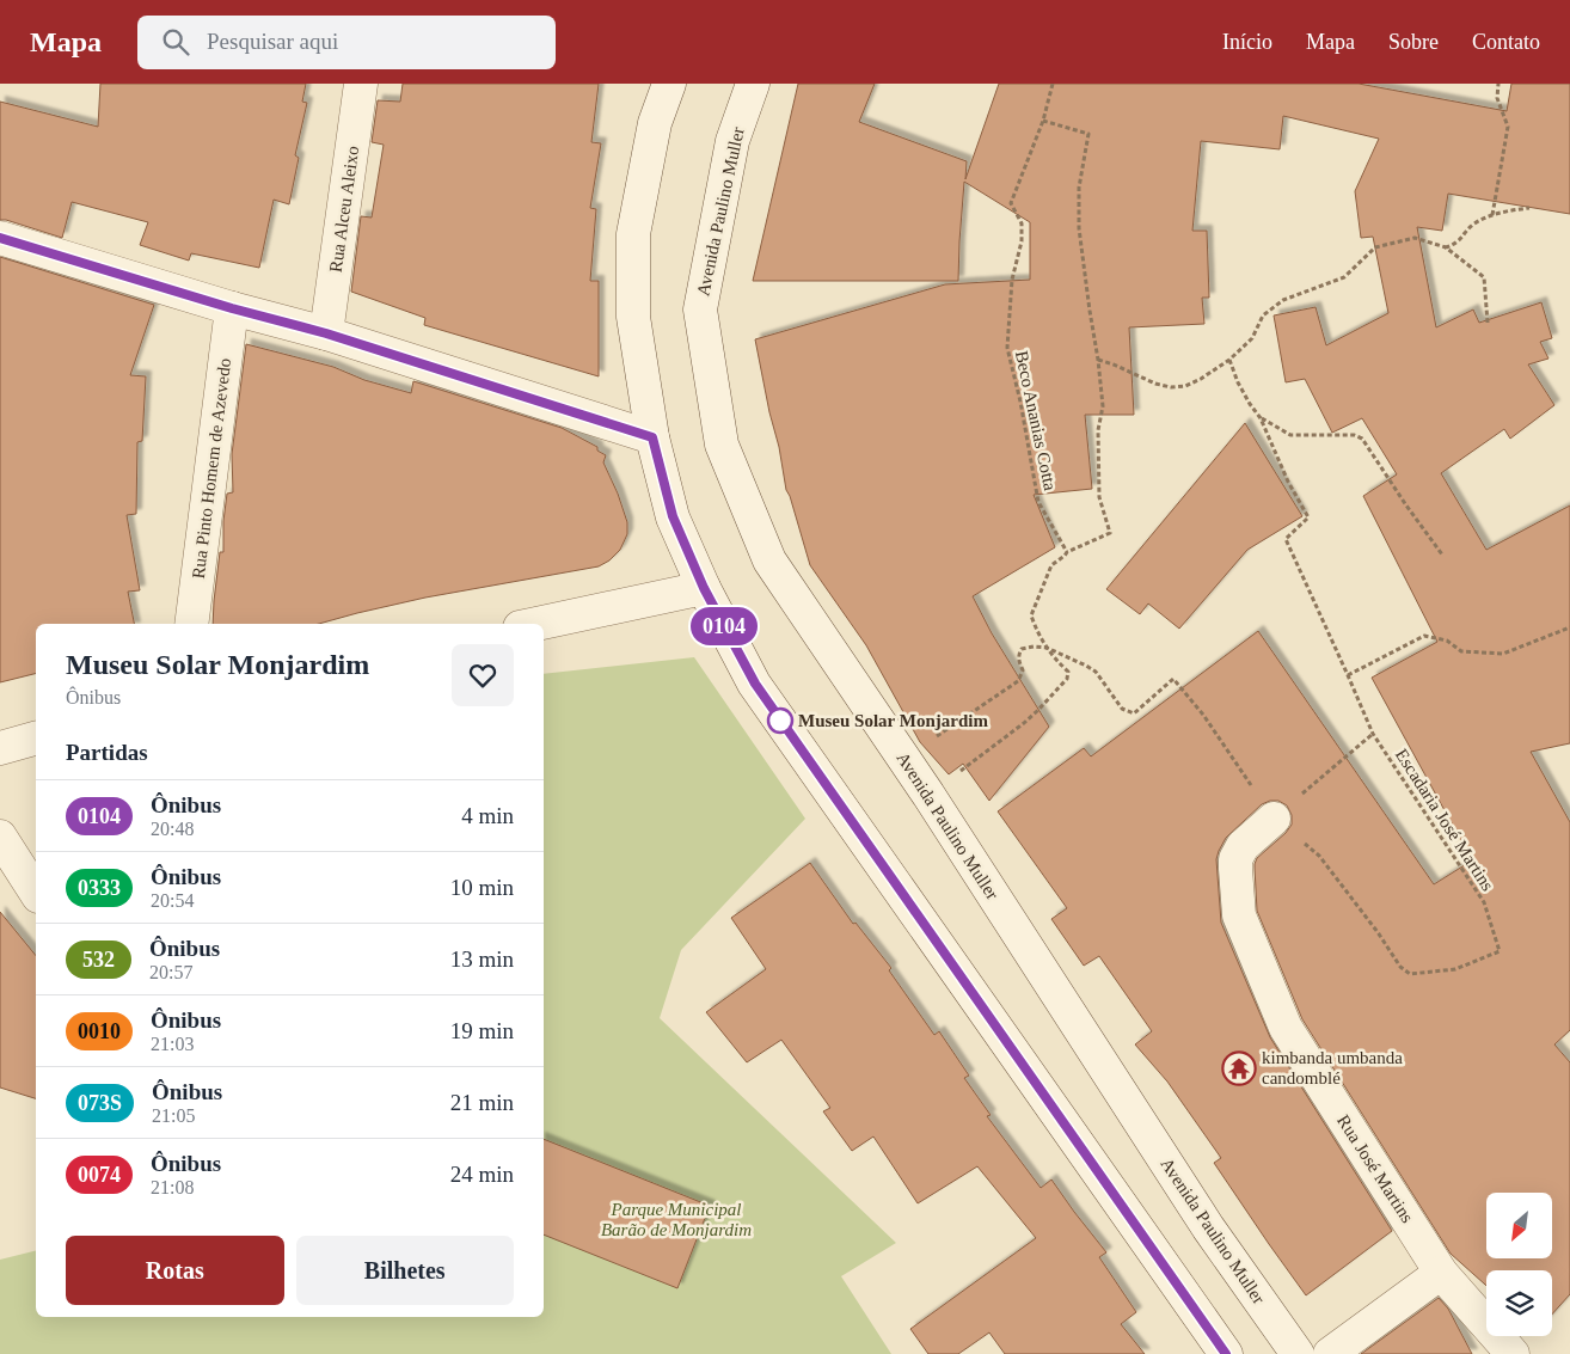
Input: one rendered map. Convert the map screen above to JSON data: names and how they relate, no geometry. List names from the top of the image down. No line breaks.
{"streets":{"main road":["Rua Alceu Aleixo","Avenida Paulino Muller","Rua Pinto Homem de Azevedo","Rua José Martins"],"path":["Beco Ananias Cotta","Escadaria José Martins"]},"crossings":[["Escadaria José Martins","Rua José Martins"]],"parks":["Parque Municipal Barão de Monjardim"],"places":{"other":["Museu Solar Monjardim"],"temple":["kimbanda umbanda candomblé"]},"lines":["bus line 0104"],"north":"bottom left","page":{"header":"Mapa","search":"Pesquisar aqui","nav":["Início","Mapa","Sobre","Contato"],"on_map":"0104","heading":[["Museu Solar Monjardim","Ônibus"],"Partidas"],"list":[{"mark":"0104","name":"Ônibus","note":"20:48","value":"4 min"},{"mark":"0333","name":"Ônibus","note":"20:54","value":"10 min"},{"mark":"532","name":"Ônibus","note":"20:57","value":"13 min"},{"mark":"0010","name":"Ônibus","note":"21:03","value":"19 min"},{"mark":"073S","name":"Ônibus","note":"21:05","value":"21 min"},{"mark":"0074","name":"Ônibus","note":"21:08","value":"24 min"}],"buttons":["Rotas","Bilhetes"]}}
